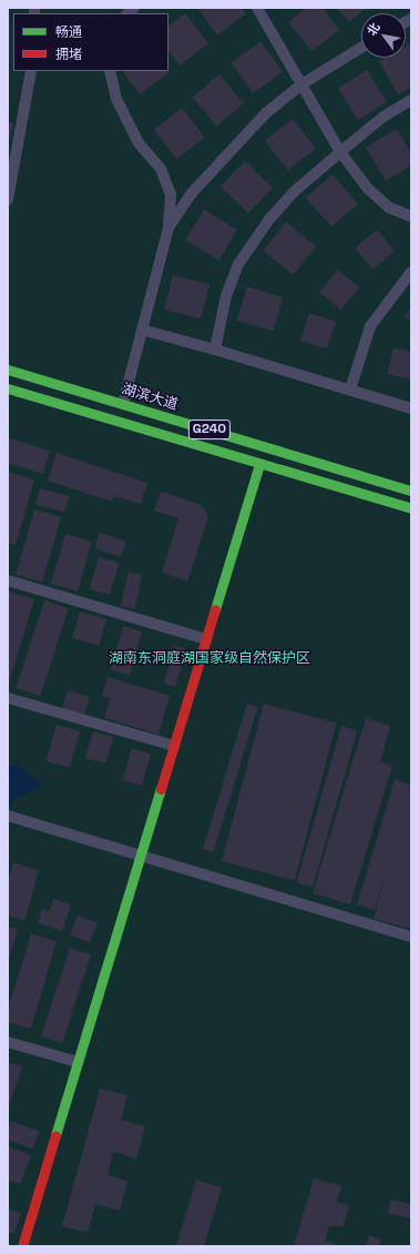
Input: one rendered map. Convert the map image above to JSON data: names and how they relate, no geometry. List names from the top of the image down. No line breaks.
{"streets":{"main road":["湖滨大道","G240"]},"parks":["湖南东洞庭湖国家级自然保护区"],"legend":["畅通","拥堵"],"north":"top left"}
